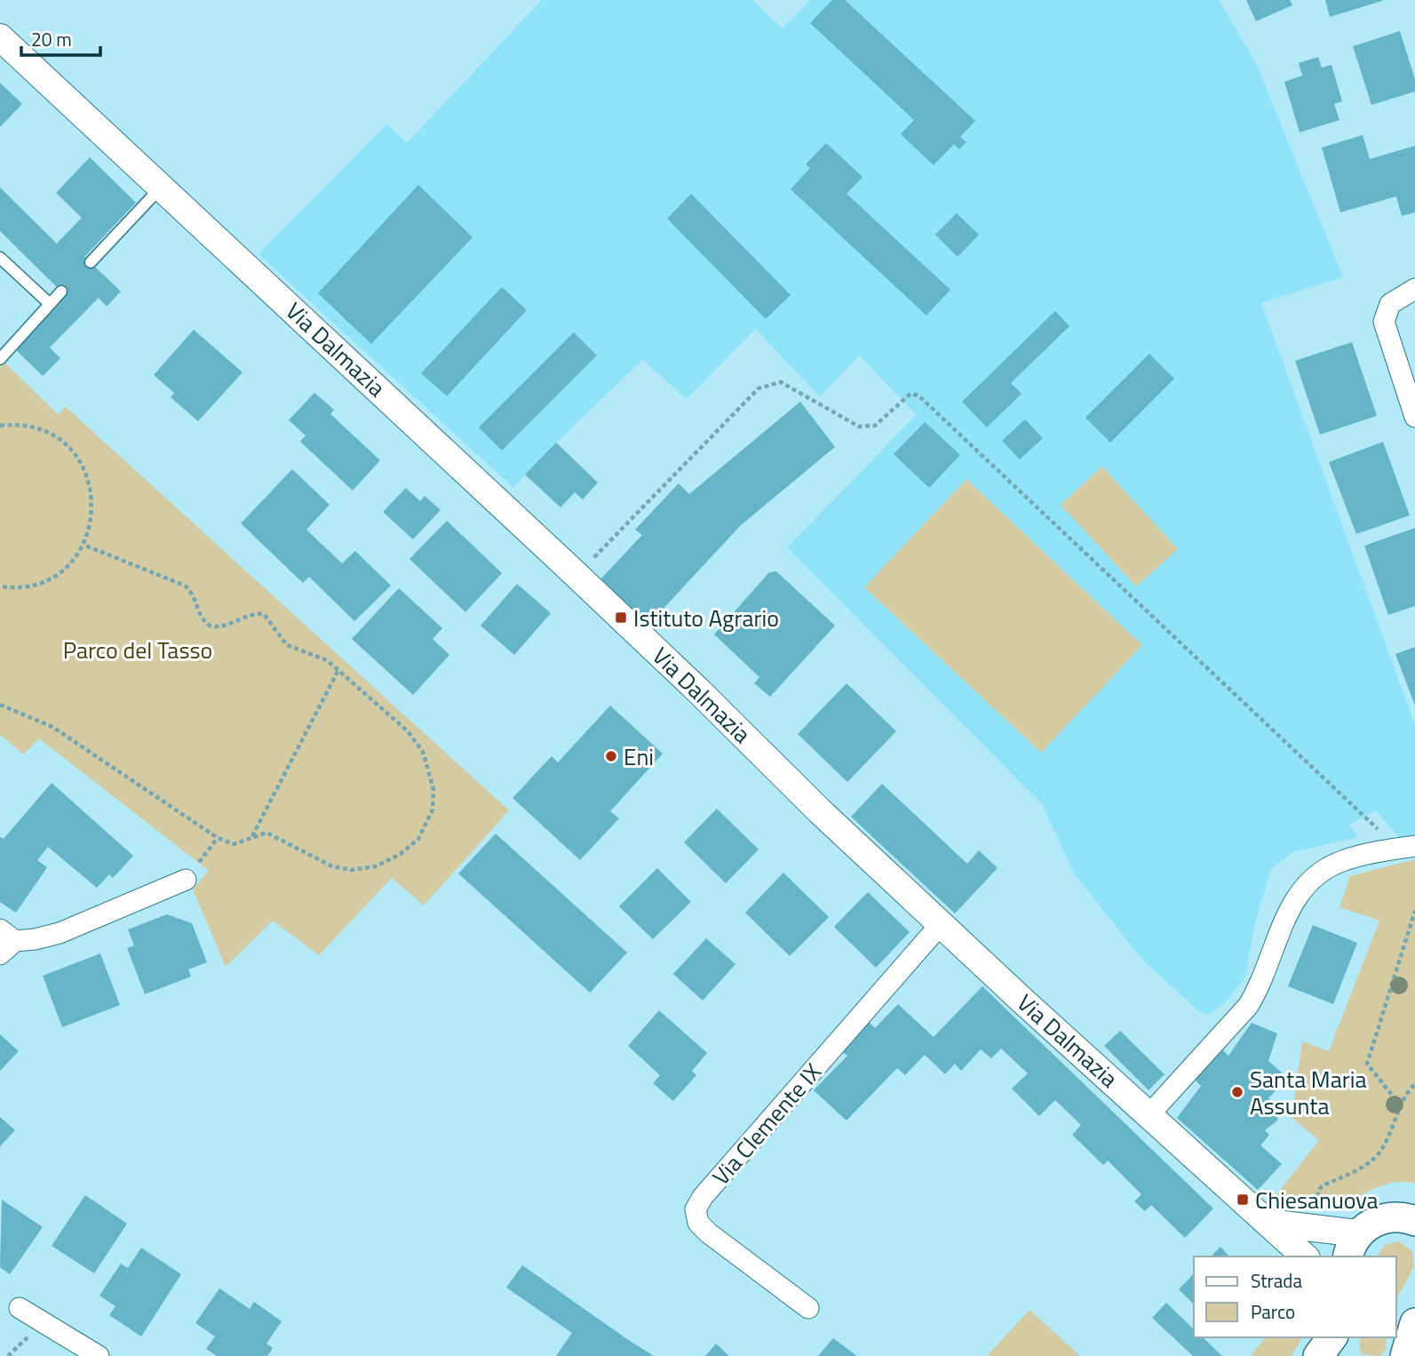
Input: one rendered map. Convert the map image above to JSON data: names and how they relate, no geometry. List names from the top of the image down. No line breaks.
{"streets":{"street":["Via Dalmazia","Via Clemente IX"]},"crossings":[["Via Dalmazia","Via Clemente IX"]],"parks":["Parco del Tasso"],"places":{"transit":["Istituto Agrario","Chiesanuova"],"other":["Eni","Santa Maria Assunta"]},"legend":["Strada","Parco"],"scale_bar":"20 m"}
